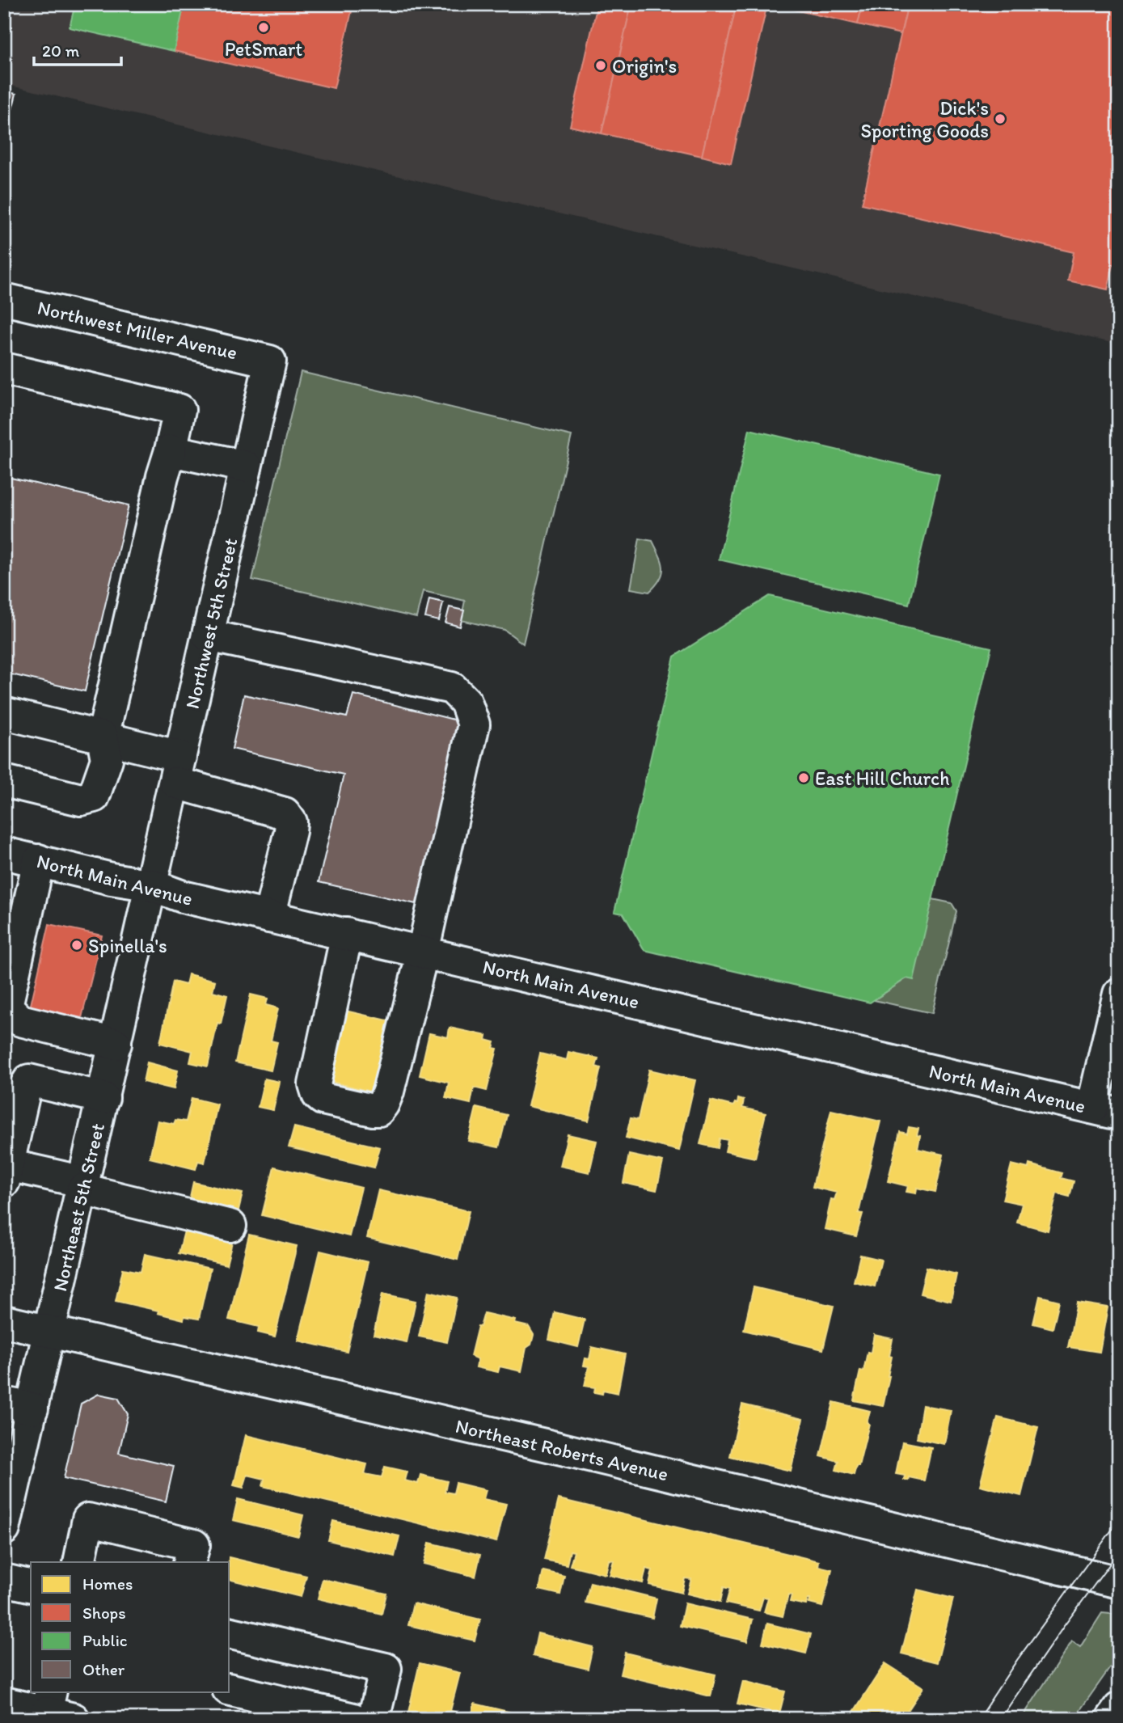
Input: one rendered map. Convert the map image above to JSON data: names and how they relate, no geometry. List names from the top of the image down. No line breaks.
{"streets":{"street":["Northwest Miller Avenue","Northwest 5th Street","North Main Avenue","Northeast 5th Street","Northeast Roberts Avenue"]},"crossings":[["Northwest Miller Avenue","Northwest 5th Street"],["Northwest 5th Street","North Main Avenue"],["Northwest 5th Street","Northeast 5th Street"],["North Main Avenue","Northeast 5th Street"],["Northeast 5th Street","Northeast Roberts Avenue"]],"places":["PetSmart","Origin's","Dick's Sporting Goods","East Hill Church","Spinella's"],"legend":["Homes","Shops","Public","Other"],"scale_bar":"20 m"}
